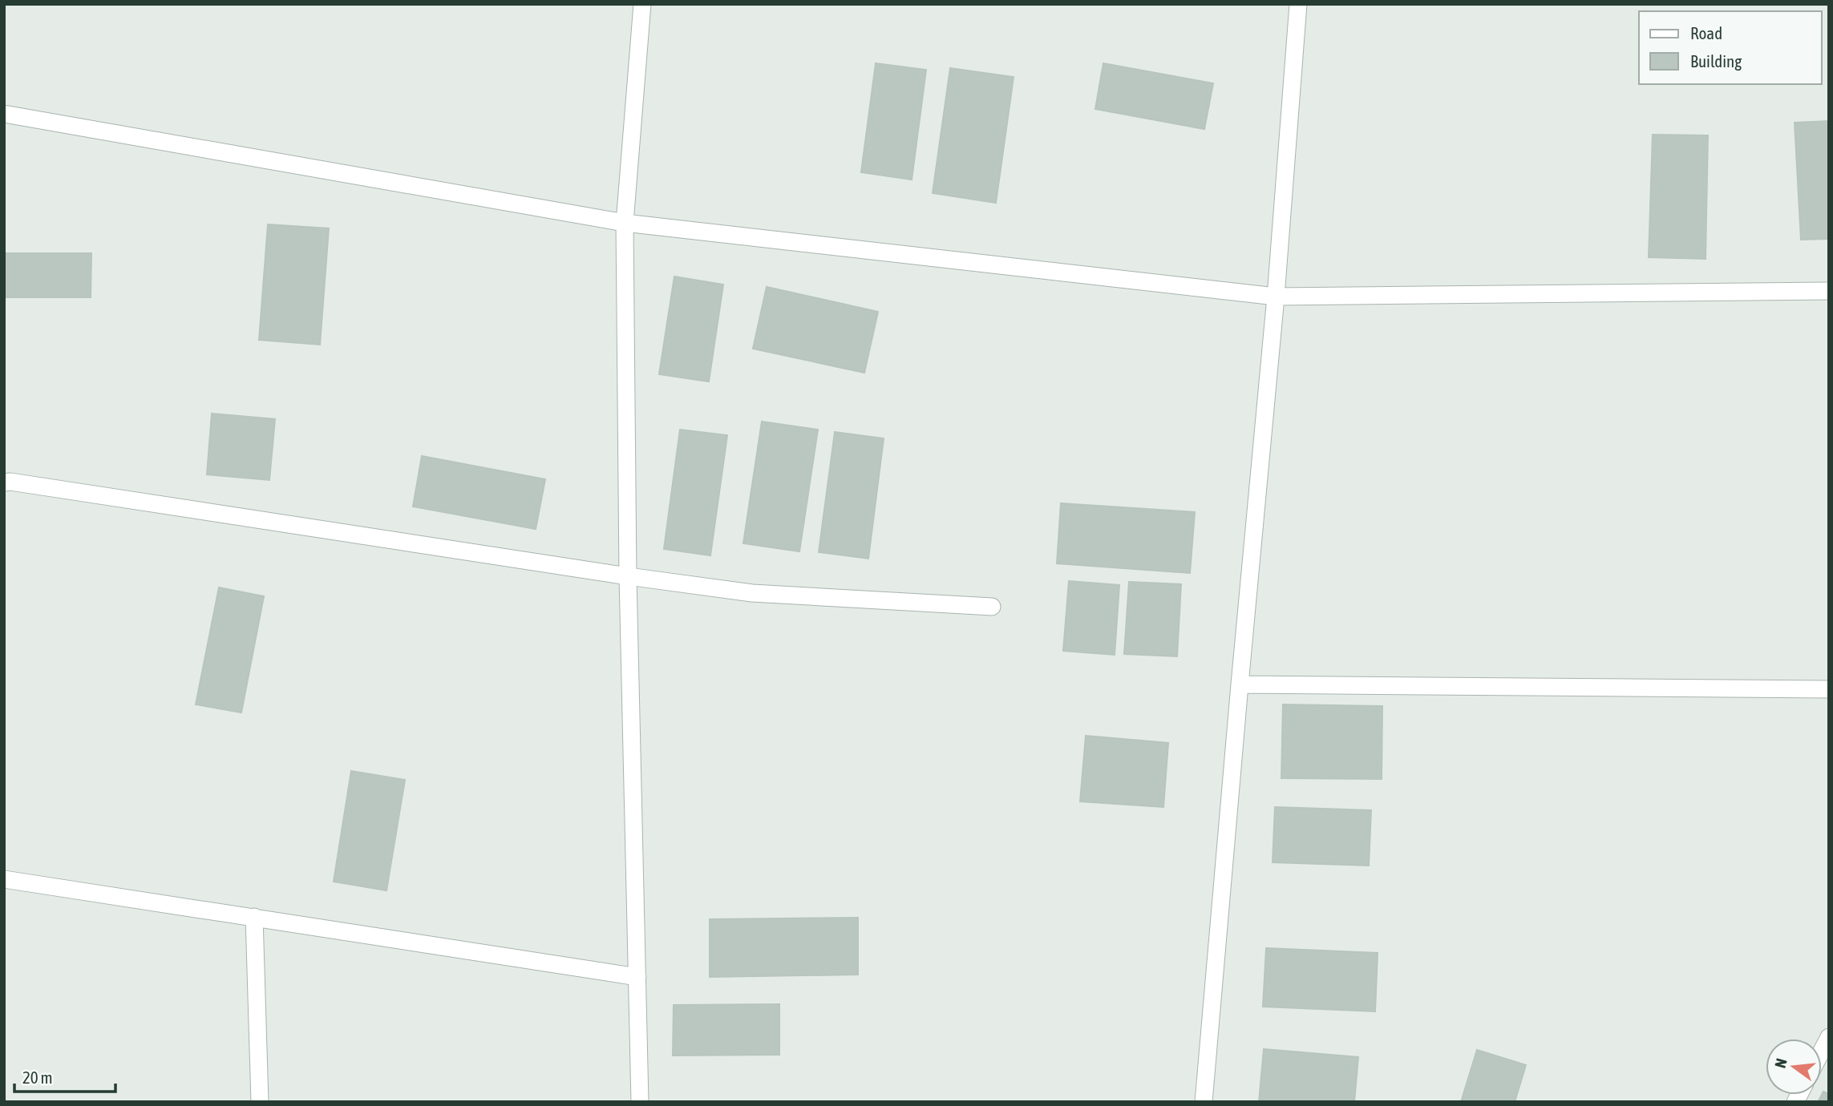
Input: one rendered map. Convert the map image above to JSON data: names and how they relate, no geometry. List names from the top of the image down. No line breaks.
{"legend":["Road","Building"],"scale_bar":"20 m","north":"left"}
